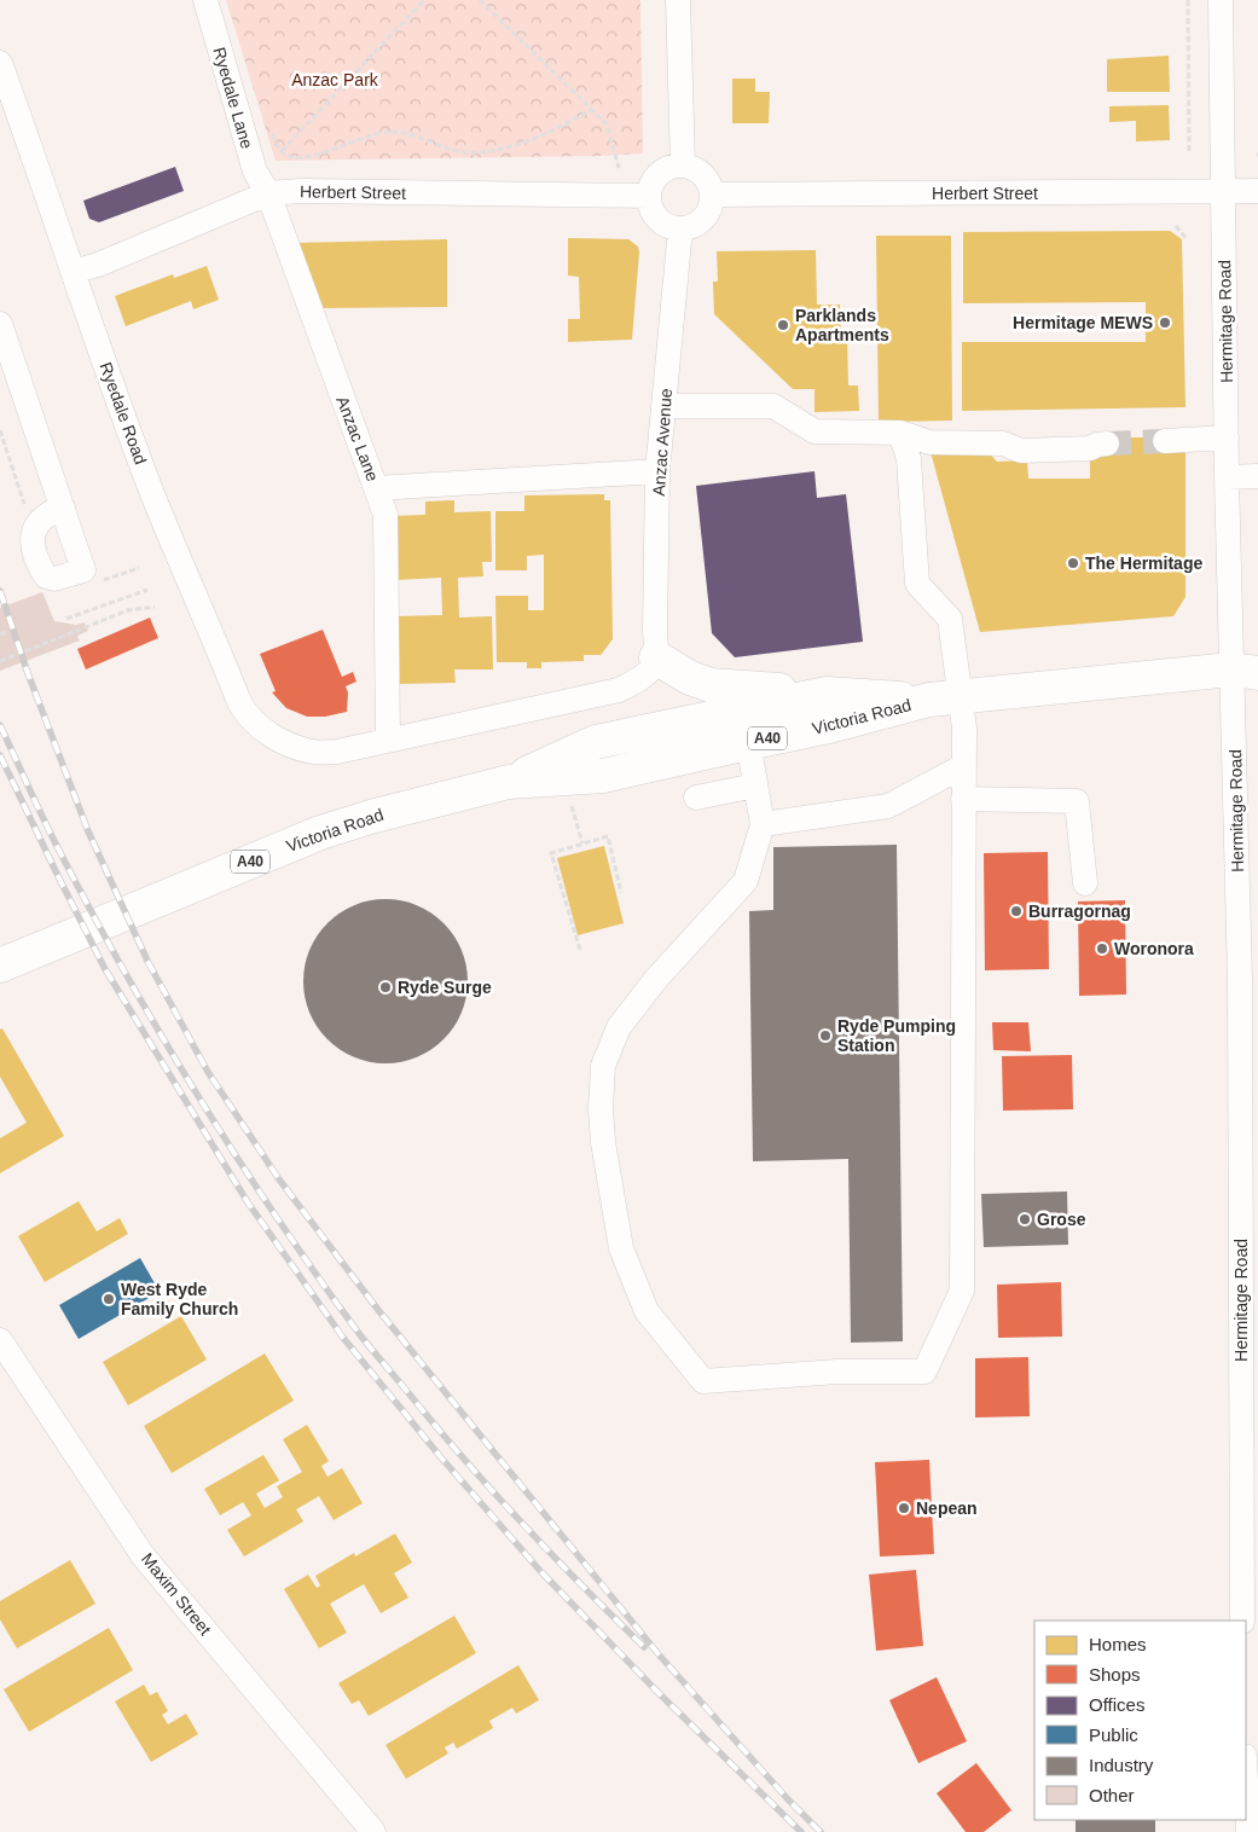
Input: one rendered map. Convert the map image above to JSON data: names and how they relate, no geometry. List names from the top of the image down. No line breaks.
{"streets":{"highway":["Victoria Road","A40"],"street":["Ryedale Lane","Herbert Street","Hermitage Road","Ryedale Road","Anzac Lane","Anzac Avenue","Maxim Street"]},"crossings":[["Ryedale Lane","Herbert Street"],["Ryedale Lane","Anzac Lane"],["Herbert Street","Hermitage Road"],["Herbert Street","Ryedale Road"],["Herbert Street","Anzac Lane"],["Herbert Street","Anzac Avenue"],["Hermitage Road","Victoria Road"],["Anzac Lane","Anzac Avenue"]],"parks":["Anzac Park"],"places":["Hermitage MEWS","Parklands Apartments","The Hermitage","Burragornag","Woronora","Ryde Surge","Ryde Pumping Station","Grose","West Ryde Family Church","Nepean"],"legend":["Homes","Shops","Offices","Public","Industry","Other"]}
